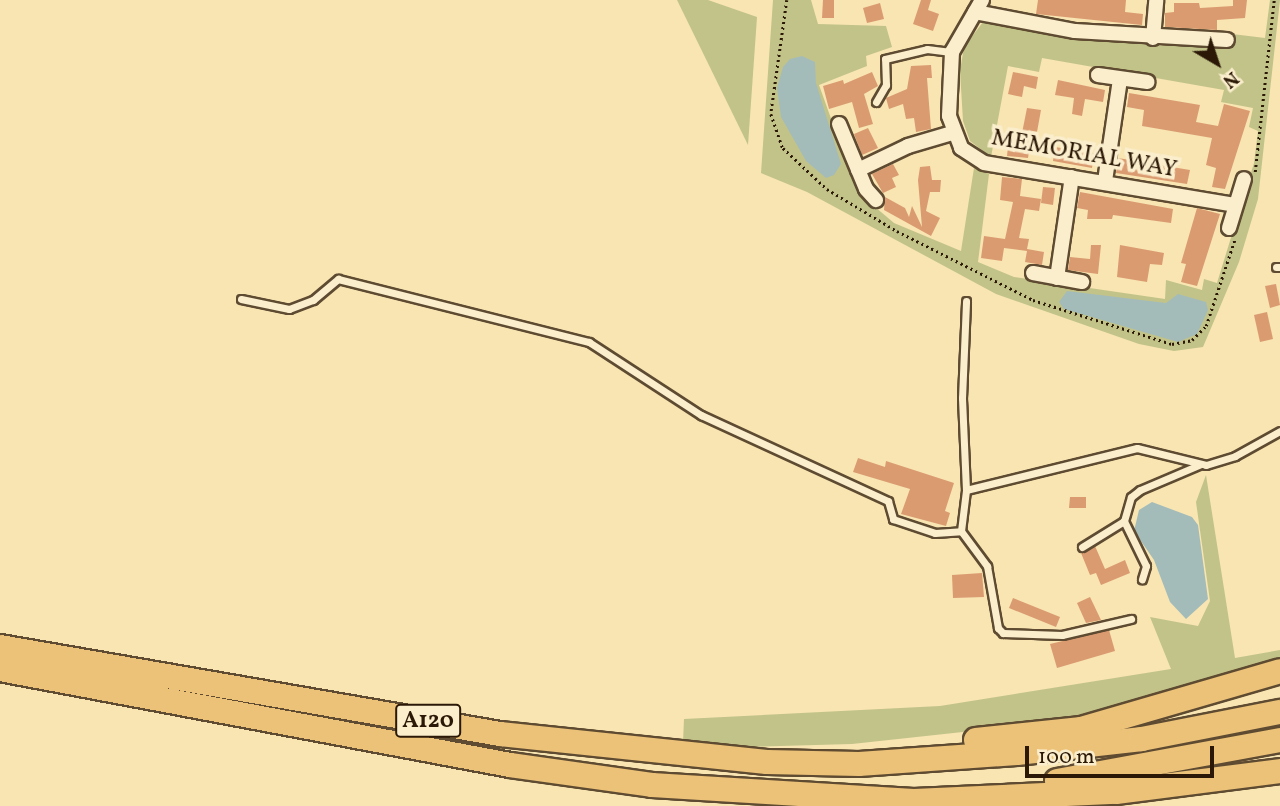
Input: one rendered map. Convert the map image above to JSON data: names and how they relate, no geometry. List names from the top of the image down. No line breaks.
{"streets":{"highway":["A120"],"street":["MEMORIAL WAY"]},"scale_bar":"100 m","north":"bottom right"}
